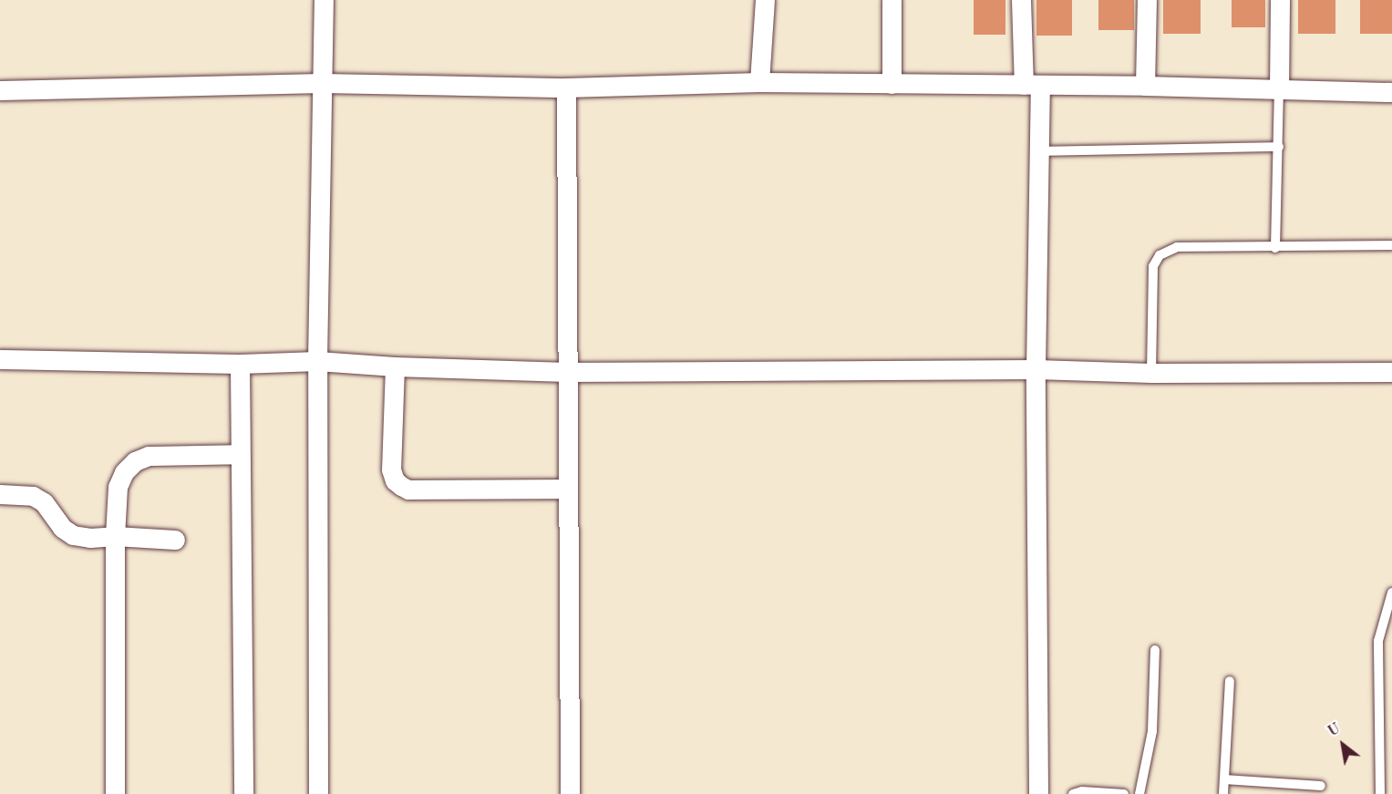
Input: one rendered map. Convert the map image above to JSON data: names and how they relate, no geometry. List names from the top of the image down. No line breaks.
{"north":"top left"}
